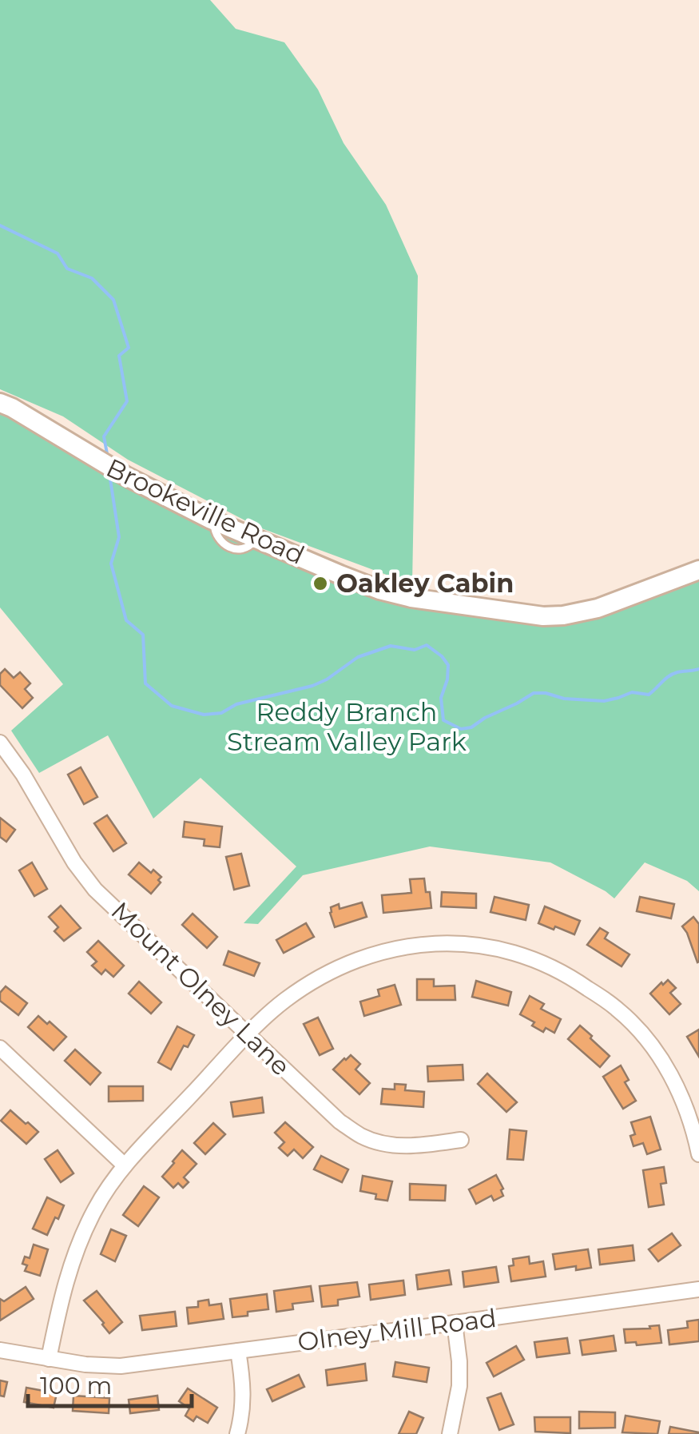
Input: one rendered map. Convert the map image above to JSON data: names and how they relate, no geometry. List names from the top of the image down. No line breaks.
{"streets":{"street":["Brookeville Road","Mount Olney Lane","Olney Mill Road"]},"parks":["Reddy Branch Stream Valley Park"],"places":["Oakley Cabin"],"scale_bar":"100 m"}
